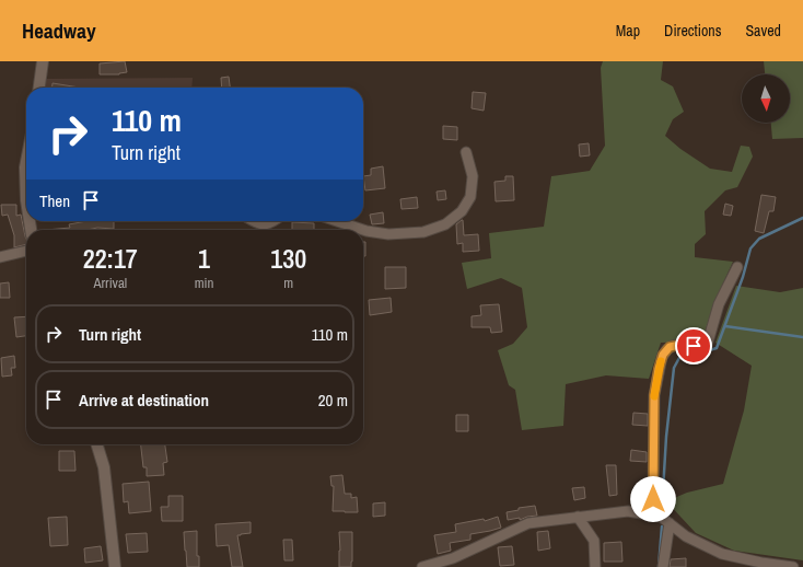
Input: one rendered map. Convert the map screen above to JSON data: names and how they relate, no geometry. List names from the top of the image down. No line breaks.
{"north":"bottom","page":{"header":"Headway","nav":["Map","Directions","Saved"],"turn":["110 m","Turn right"],"then":"Then","eta":["22:17","Arrival","1","min","130","m"],"list":[{"name":"Turn right","value":"110 m"},{"name":"Arrive at destination","value":"20 m"}]}}
